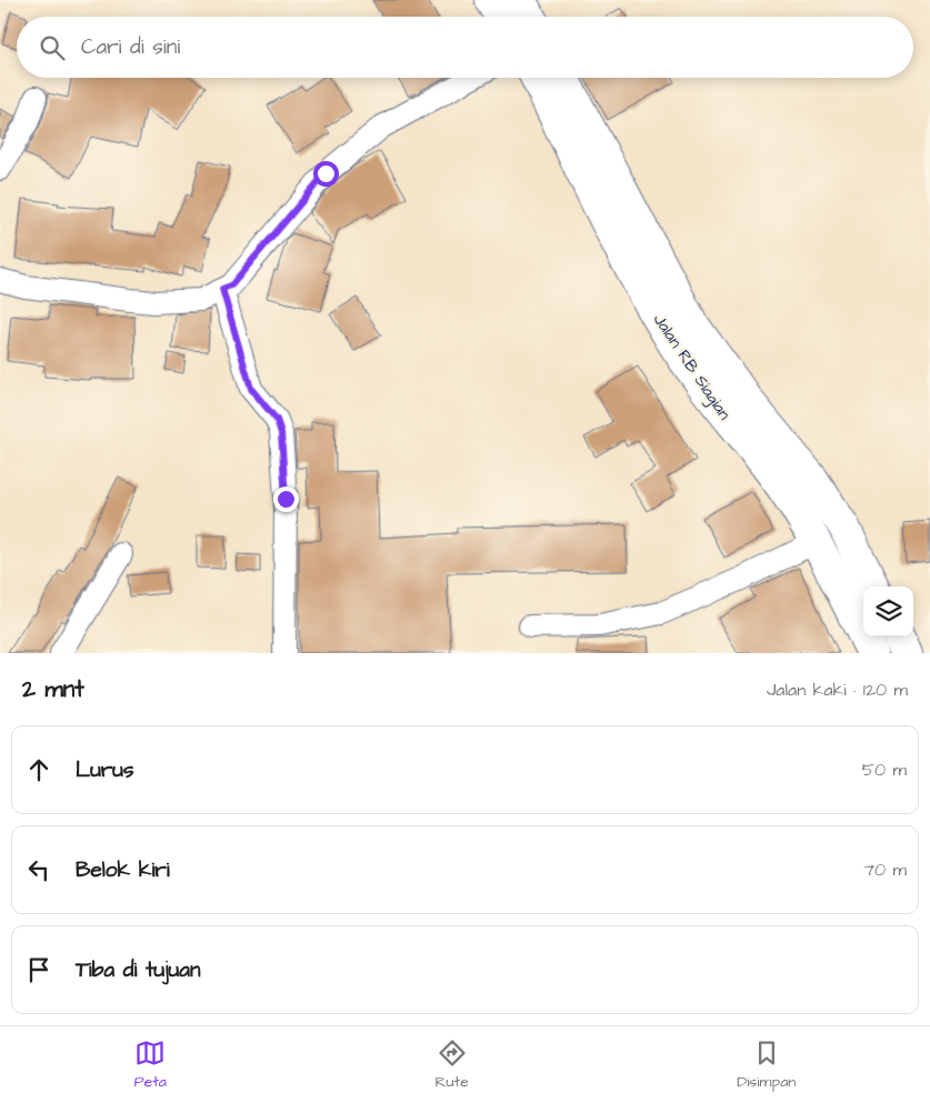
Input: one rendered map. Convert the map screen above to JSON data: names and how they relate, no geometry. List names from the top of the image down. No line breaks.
{"streets":{"highway":["Jalan RB Siagian"]},"page":{"search":"Cari di sini","heading":["2 mnt","Jalan kaki · 120 m"],"list":[["Lurus","50 m"],["Belok kiri","70 m"],"Tiba di tujuan"],"nav":["Peta","Rute","Disimpan"]}}
